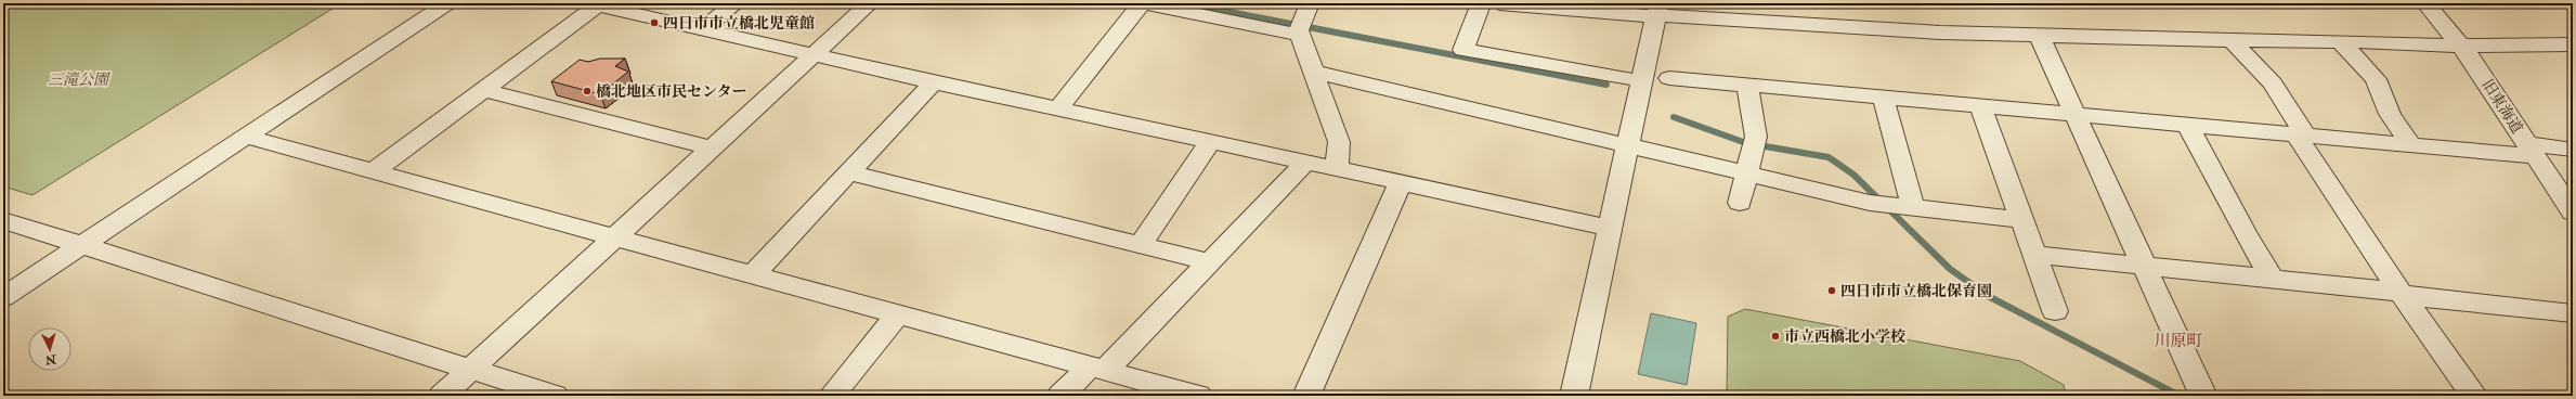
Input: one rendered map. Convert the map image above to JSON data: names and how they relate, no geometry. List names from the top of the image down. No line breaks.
{"streets":{"street":["旧東海道"]},"districts":["川原町"],"parks":["三滝公園"],"places":["四日市市立橋北児童館","橋北地区市民センター","四日市市立橋北保育園","市立西橋北小学校"],"north":"bottom"}
